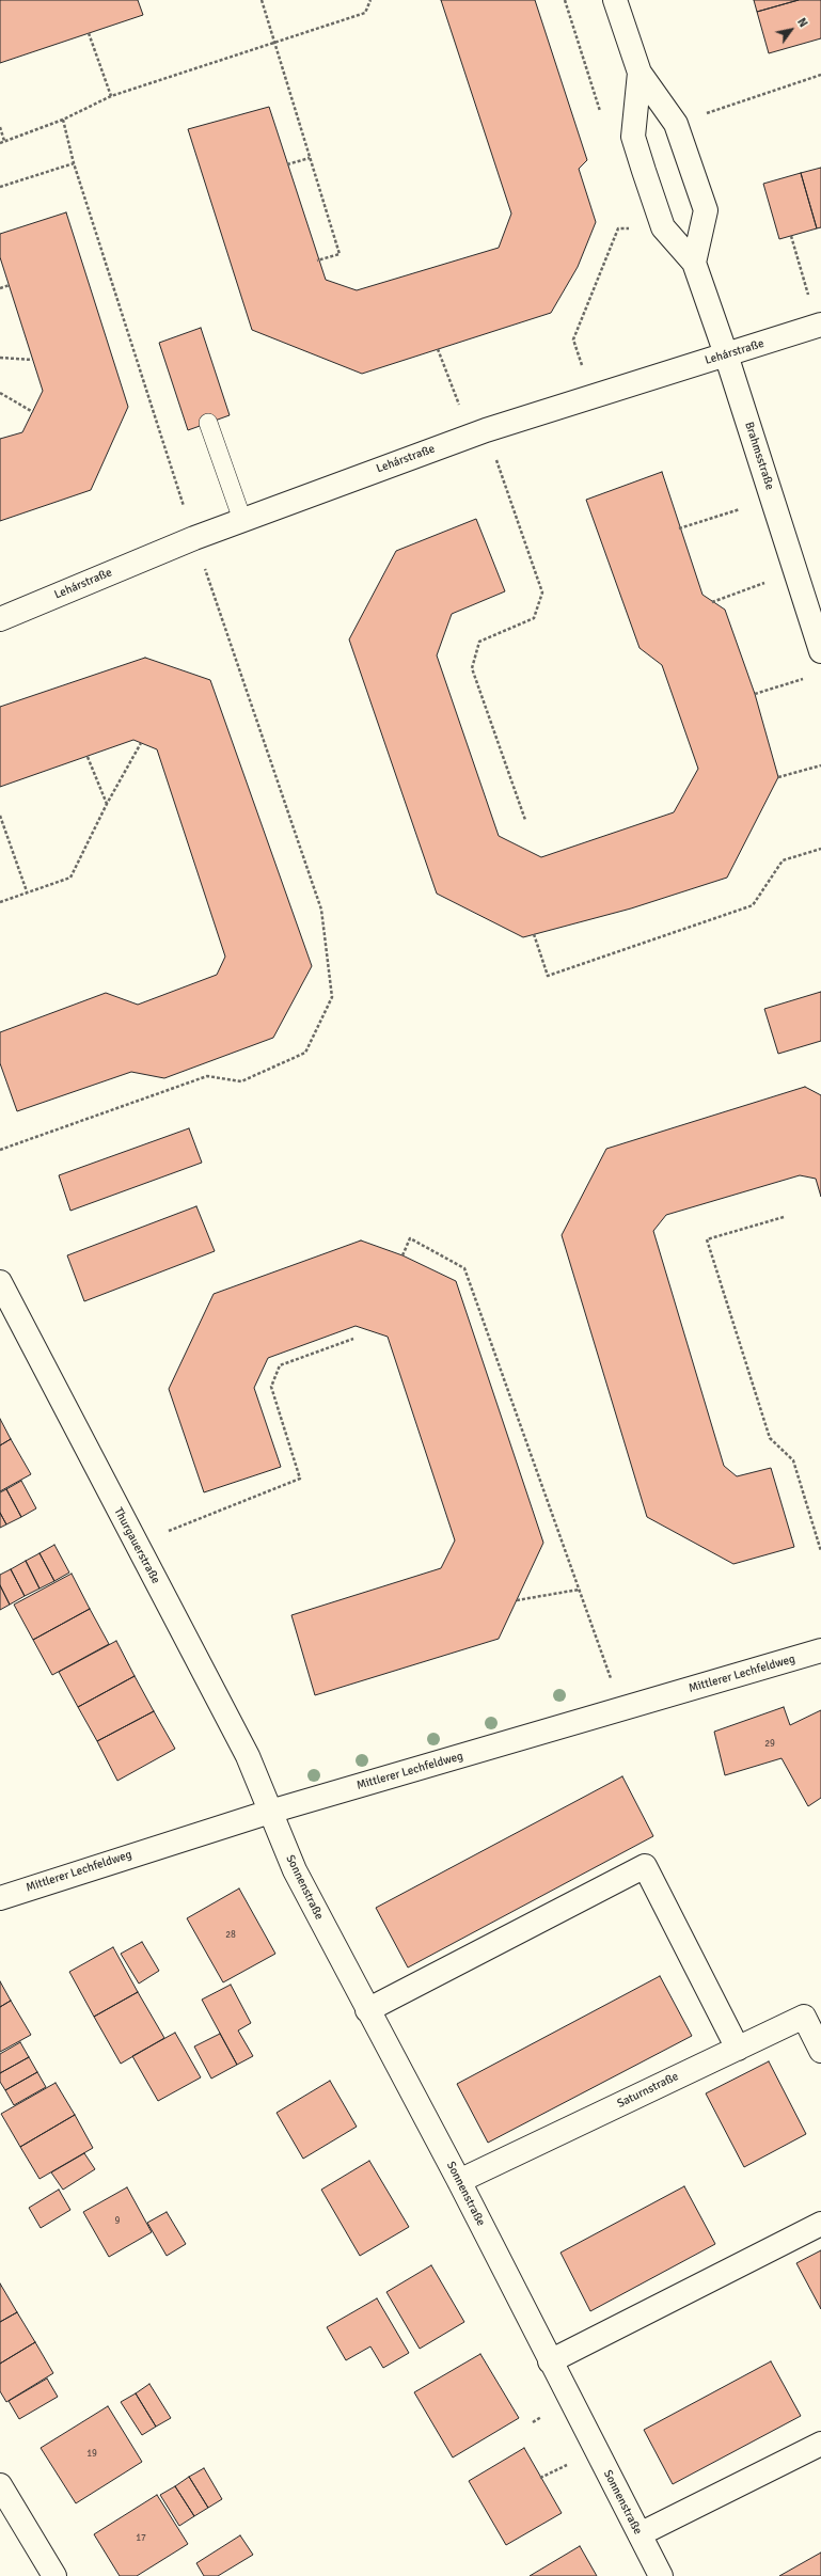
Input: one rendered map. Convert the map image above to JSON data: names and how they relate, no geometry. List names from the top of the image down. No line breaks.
{"streets":{"street":["Lehárstraße","Brahmsstraße","Thurgauerstraße","Mittlerer Lechfeldweg","Sonnenstraße","Saturnstraße"]},"crossings":[["Lehárstraße","Brahmsstraße"],["Thurgauerstraße","Mittlerer Lechfeldweg"],["Thurgauerstraße","Sonnenstraße"],["Mittlerer Lechfeldweg","Sonnenstraße"],["Sonnenstraße","Saturnstraße"]],"house_numbers":["29","28","9","19","17"],"north":"top right"}
